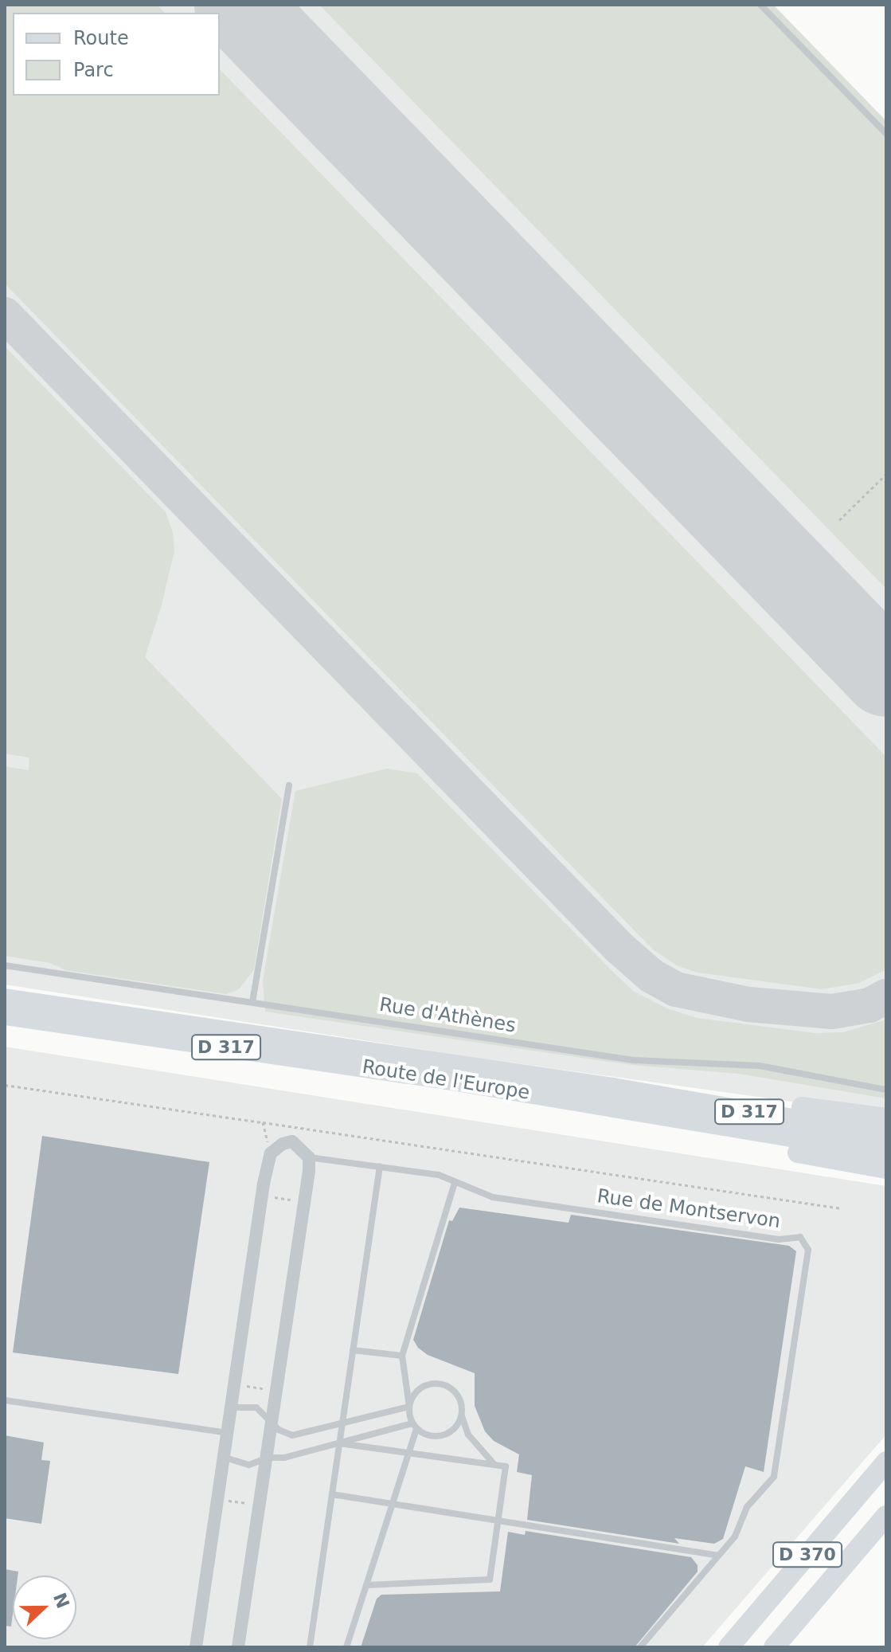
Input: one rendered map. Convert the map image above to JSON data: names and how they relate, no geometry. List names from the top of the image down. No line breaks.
{"streets":{"main road":["D 317","Route de l'Europe","D 370"],"lane":["Rue d'Athènes","Rue de Montservon"]},"legend":["Route","Parc"],"north":"right"}
